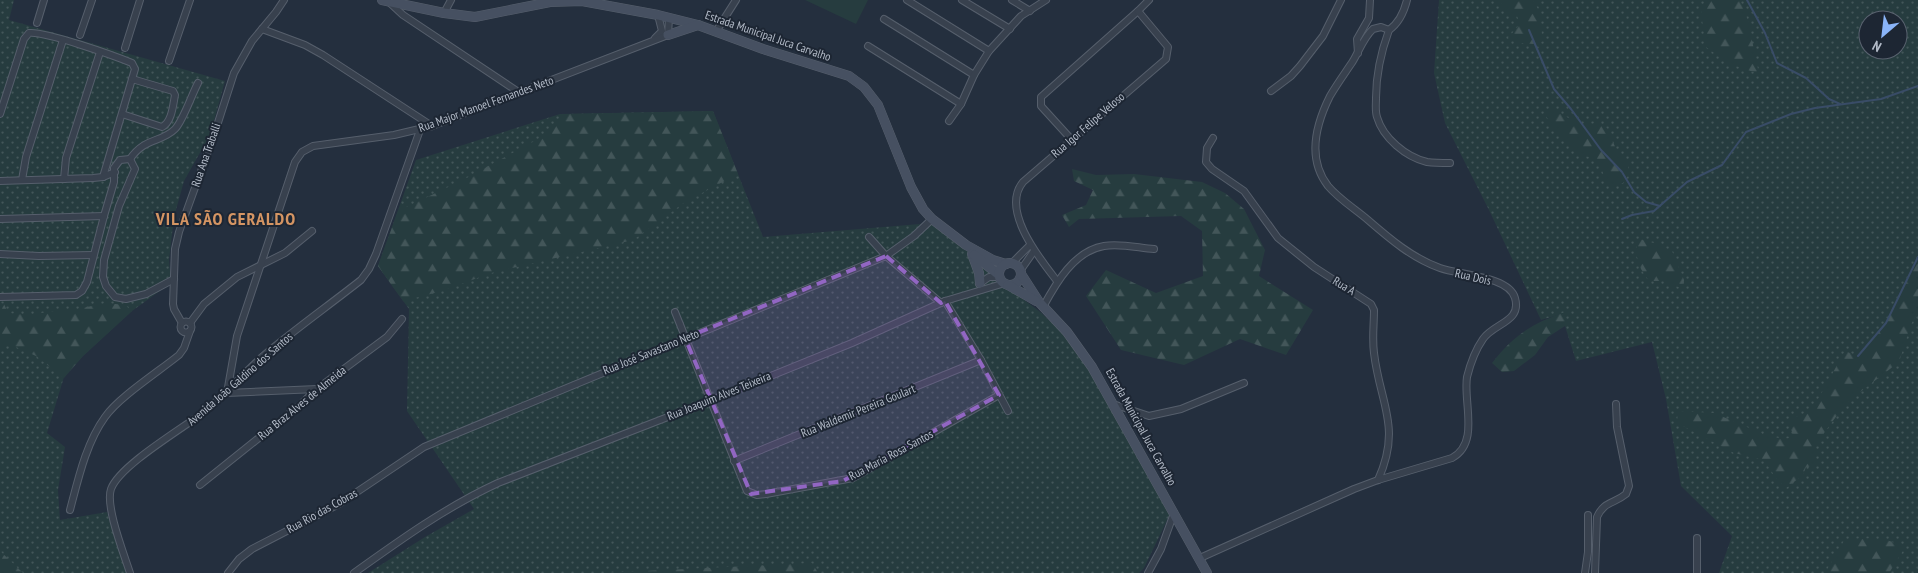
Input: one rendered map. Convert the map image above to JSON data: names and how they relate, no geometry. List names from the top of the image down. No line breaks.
{"streets":{"street":["Estrada Municipal Juca Carvalho","Rua Major Manoel Fernandes Neto","Rua Igor Felipe Veloso","Rua Ana Traballi","Rua Dois","Rua A","Rua José Savastano Neto","Avenida João Galdino dos Santos","Rua Joaquim Alves Teixeira","Rua Braz Alves de Almeida","Rua Waldemir Pereira Goulart","Rua Maria Rosa Santos","Rua Rio das Cobras"]},"crossings":[["Estrada Municipal Juca Carvalho","Rua Dois"],["Estrada Municipal Juca Carvalho","Rua José Savastano Neto"],["Rua Major Manoel Fernandes Neto","Avenida João Galdino dos Santos"],["Rua Dois","Rua A"],["Rua José Savastano Neto","Rua Rio das Cobras"],["Rua Waldemir Pereira Goulart","Rua Maria Rosa Santos"]],"districts":["VILA SÃO GERALDO"],"north":"bottom left"}
